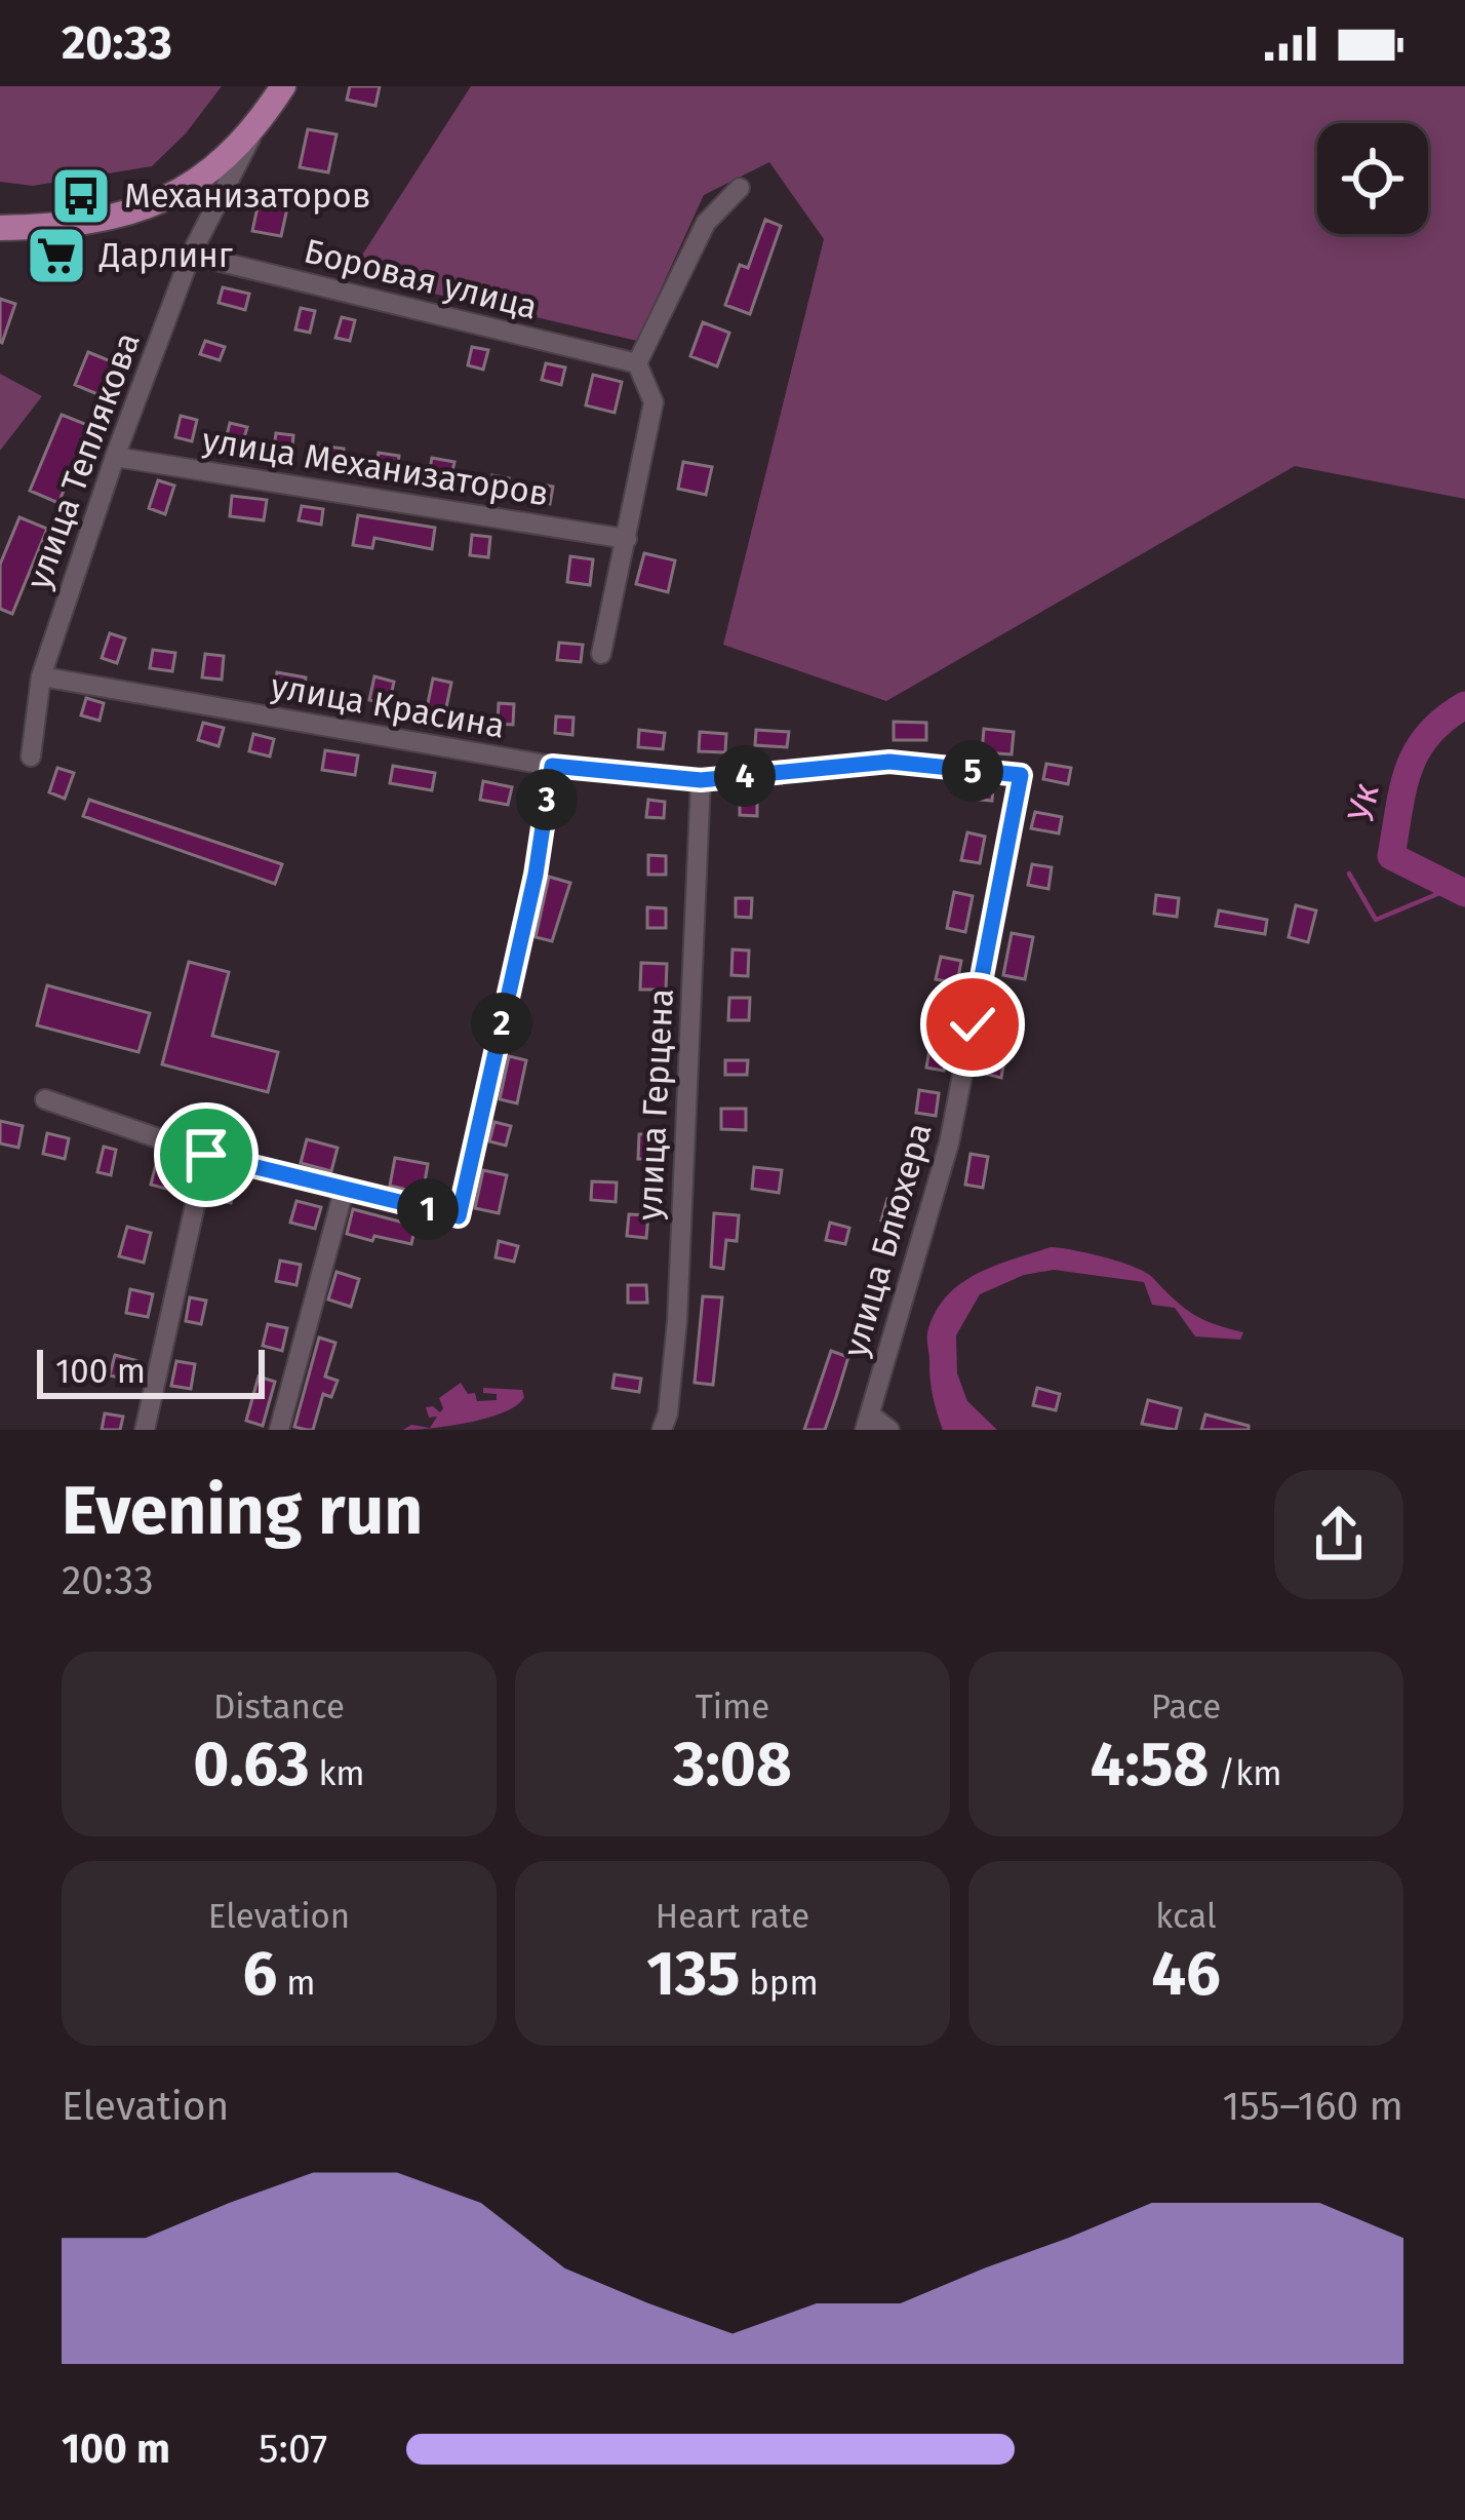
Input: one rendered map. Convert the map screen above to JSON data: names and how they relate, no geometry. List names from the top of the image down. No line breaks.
{"streets":{"street":["Боровая улица","улица Теплякова","улица Механизаторов","улица Красина","улица Герцена","улица Блюхера"]},"crossings":[["Боровая улица","улица Теплякова"],["улица Теплякова","улица Механизаторов"],["улица Теплякова","улица Красина"],["улица Красина","улица Герцена"],["улица Красина","улица Блюхера"]],"water":["Ук"],"places":{"bus stop":["Механизаторов"],"supermarket":["Дарлинг"]},"scale_bar":"100 m","page":{"status":"20:33","pins":["5","4","3","2","1"],"scale":"100 m","heading":["Evening run","20:33"],"stats":[["Distance","0.63 km"],["Time","3:08"],["Pace","4:58 /km"],["Elevation","6 m"],["Heart rate","135 bpm"],["kcal","46"]],"chart":["Elevation","155–160 m"],"list":[{"name":"100 m","note":"5:07"}]}}
